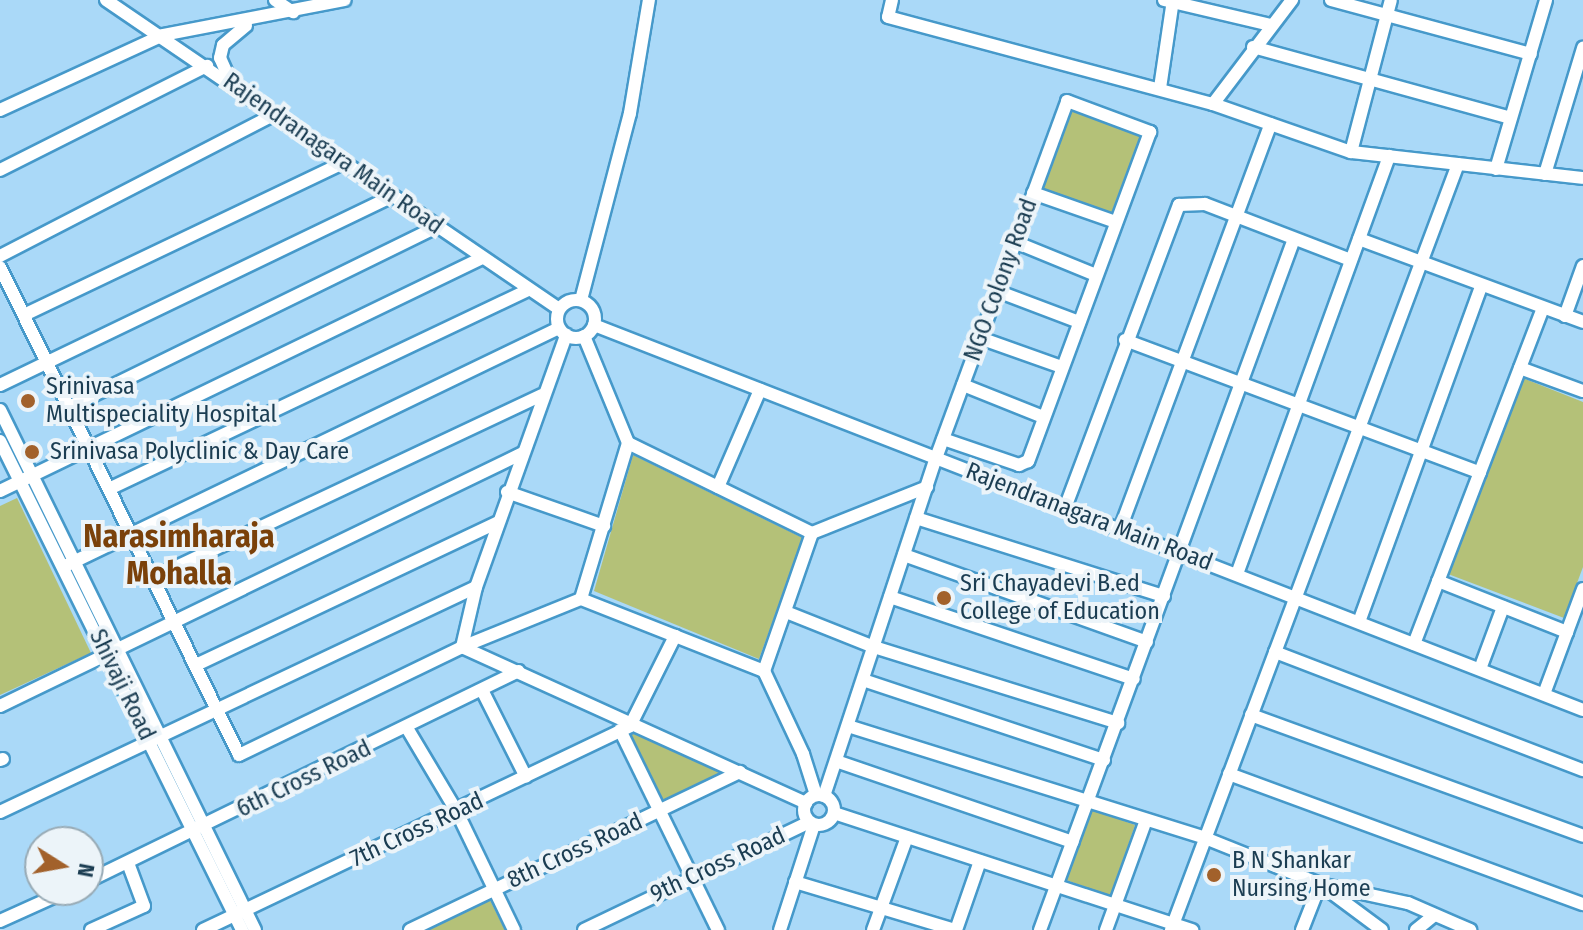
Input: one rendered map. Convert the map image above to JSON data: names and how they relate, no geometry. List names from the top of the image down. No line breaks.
{"streets":{"street":["Rajendranagara Main Road","NGO Colony Road","Shivaji Road","6th Cross Road","7th Cross Road","8th Cross Road","9th Cross Road"]},"crossings":[["Rajendranagara Main Road","NGO Colony Road"],["Shivaji Road","6th Cross Road"],["Shivaji Road","7th Cross Road"]],"districts":["Narasimharaja Mohalla"],"places":["Srinivasa Multispeciality Hospital","Srinivasa Polyclinic & Day Care","Sri Chayadevi B.ed College of Education","B N Shankar Nursing Home"],"north":"right"}
